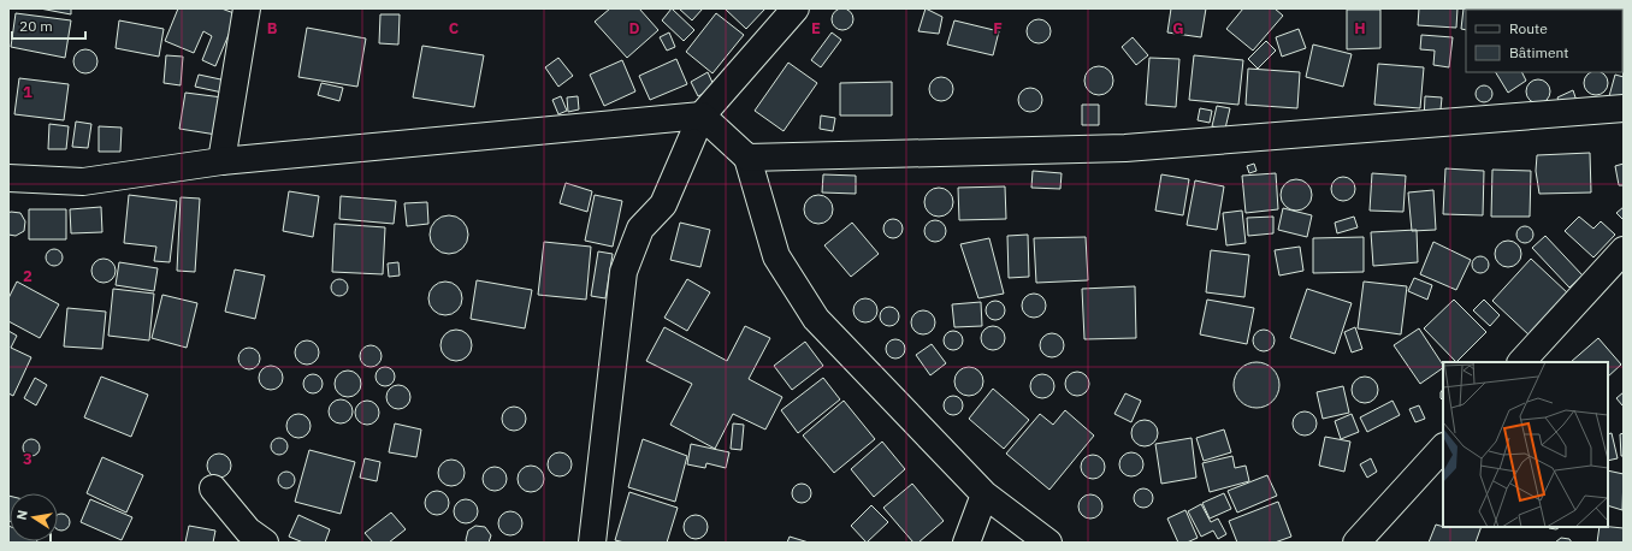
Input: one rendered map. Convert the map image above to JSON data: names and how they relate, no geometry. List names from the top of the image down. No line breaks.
{"legend":["Route","Bâtiment"],"scale_bar":"20 m","north":"left","grid":{"columns":["B","C","D","E","F","G","H"],"rows":["1","2","3"]}}
